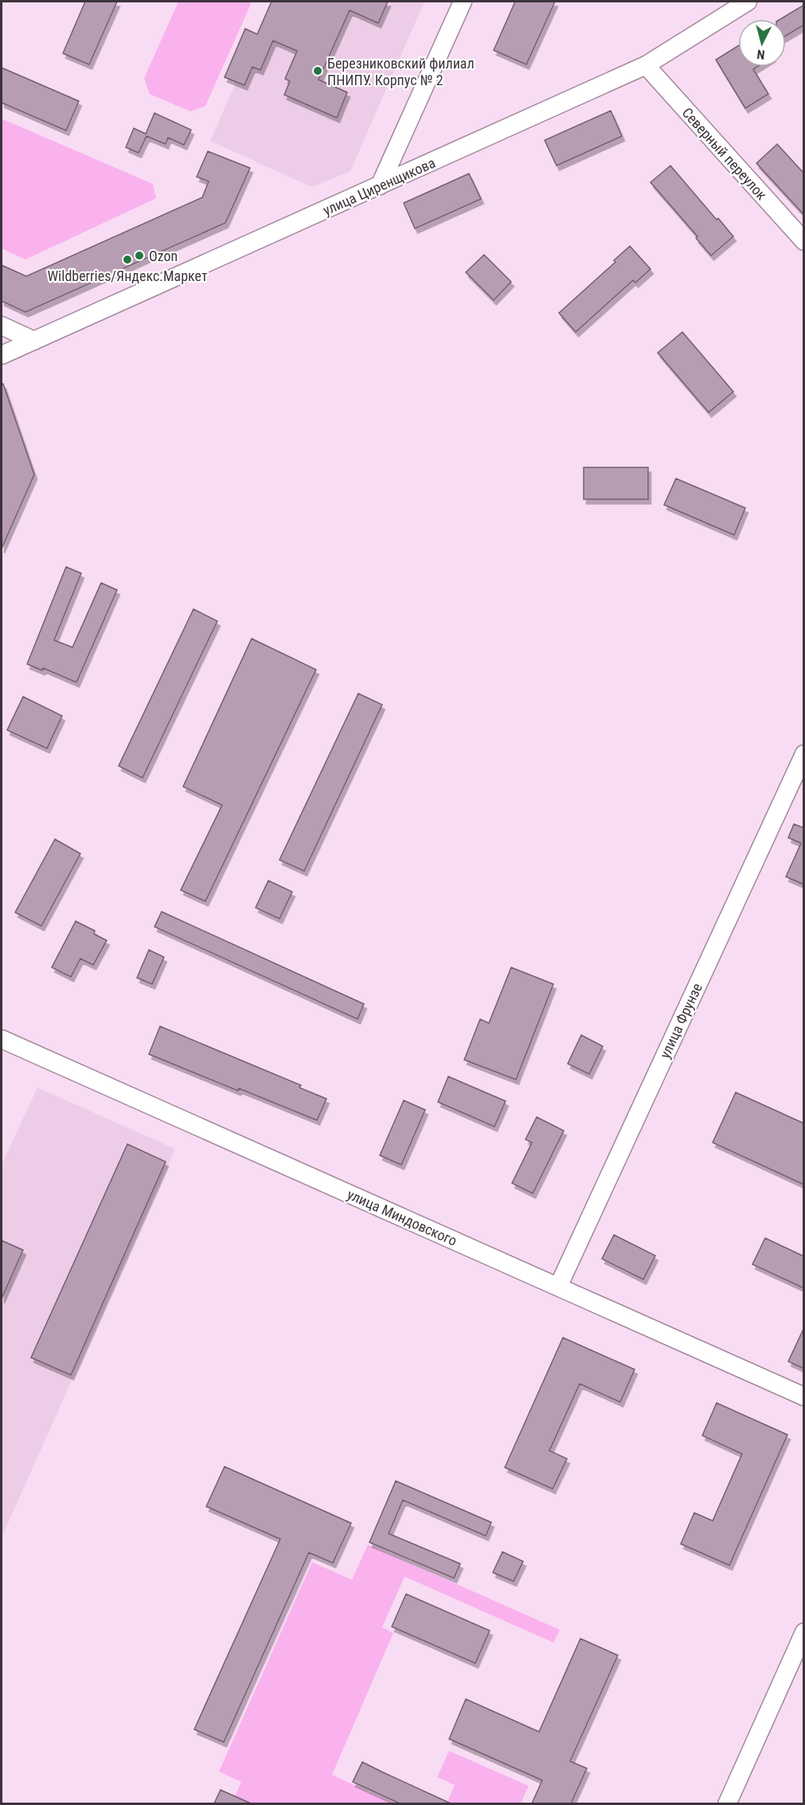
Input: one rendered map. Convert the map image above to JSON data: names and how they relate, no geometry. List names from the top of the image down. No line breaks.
{"streets":{"street":["Северный переулок","улица Циренщикова","улица Фрунзе","улица Миндовского"]},"crossings":[["Северный переулок","улица Циренщикова"],["улица Фрунзе","улица Миндовского"]],"places":["Березниковский филиал ПНИПУ. Корпус № 2","Ozon","Wildberries/Яндекс.Маркет"],"north":"bottom"}
